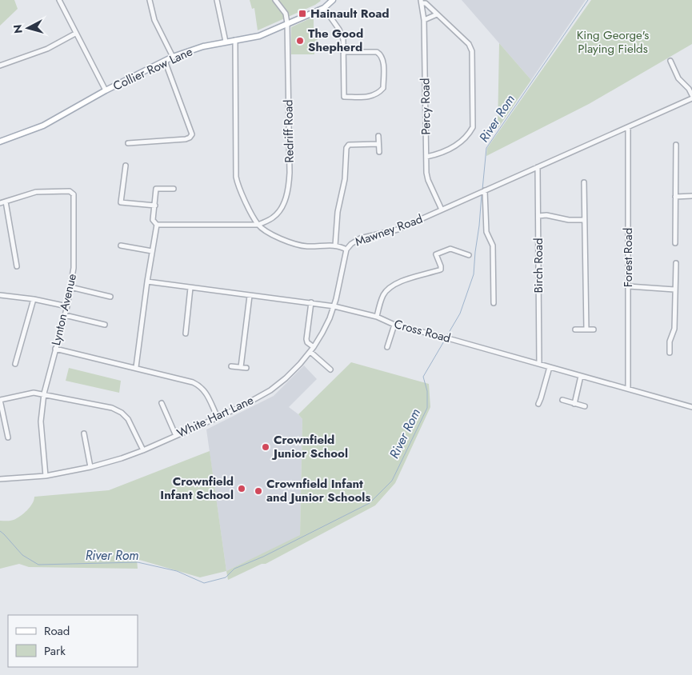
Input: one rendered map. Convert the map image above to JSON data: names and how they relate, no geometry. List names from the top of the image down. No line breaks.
{"streets":{"main road":["Collier Row Lane"],"street":["Percy Road","Redriff Road","Mawney Road","Forest Road","Birch Road","Lynton Avenue","Cross Road","White Hart Lane"]},"crossings":[["Collier Row Lane","Redriff Road"],["Collier Row Lane","Mawney Road"],["Percy Road","Mawney Road"],["Redriff Road","Mawney Road"],["Mawney Road","Forest Road"],["Mawney Road","Birch Road"],["Mawney Road","White Hart Lane"],["Forest Road","Cross Road"],["Birch Road","Cross Road"],["Lynton Avenue","White Hart Lane"],["Cross Road","White Hart Lane"]],"water":["River Rom"],"parks":["King George's Playing Fields"],"places":{"transit":["Hainault Road"],"other":["The Good Shepherd","Crownfield Junior School","Crownfield Infant School","Crownfield Infant and Junior Schools"]},"legend":["Road","Park"],"north":"left"}
